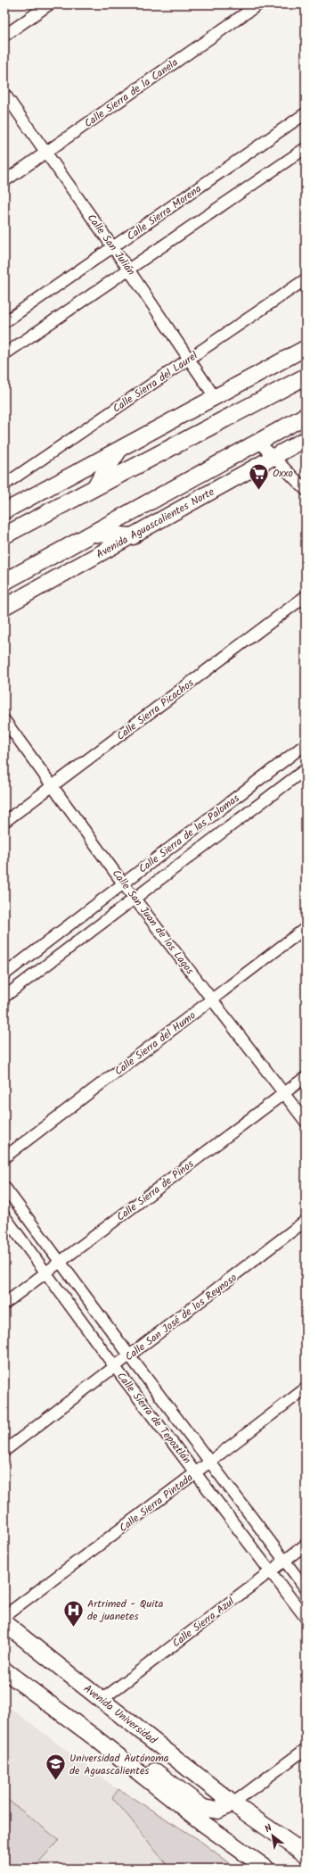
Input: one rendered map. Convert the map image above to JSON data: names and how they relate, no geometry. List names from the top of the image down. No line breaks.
{"streets":{"main road":["Avenida Aguascalientes Norte","Avenida Universidad"],"street":["Calle Sierra de la Canela","Calle Sierra Morena","Calle San Julián","Calle Sierra del Laurel","Calle Sierra Picachos","Calle Sierra de las Palomas","Calle San Juan de los Lagos","Calle Sierra del Humo","Calle Sierra de Pinos","Calle San José de los Reynoso","Calle Sierra de Tepoztlán","Calle Sierra Pintada","Calle Sierra Azul"]},"crossings":[["Calle Sierra de la Canela","Calle San Julián"],["Calle Sierra Morena","Calle San Julián"],["Calle San Julián","Calle Sierra del Laurel"],["Calle Sierra Picachos","Calle San Juan de los Lagos"],["Calle Sierra de las Palomas","Calle San Juan de los Lagos"],["Calle San Juan de los Lagos","Calle Sierra del Humo"],["Calle San Juan de los Lagos","Calle Sierra de Pinos"],["Calle Sierra de Pinos","Calle Sierra de Tepoztlán"],["Calle San José de los Reynoso","Calle Sierra de Tepoztlán"],["Calle Sierra de Tepoztlán","Calle Sierra Pintada"],["Calle Sierra de Tepoztlán","Calle Sierra Azul"],["Calle Sierra Azul","Avenida Universidad"]],"places":{"supermarket":["Oxxo"],"hospital":["Artrimed - Quita de juanetes"],"school or university":["Universidad Autónoma de Aguascalientes"]},"north":"top left"}
